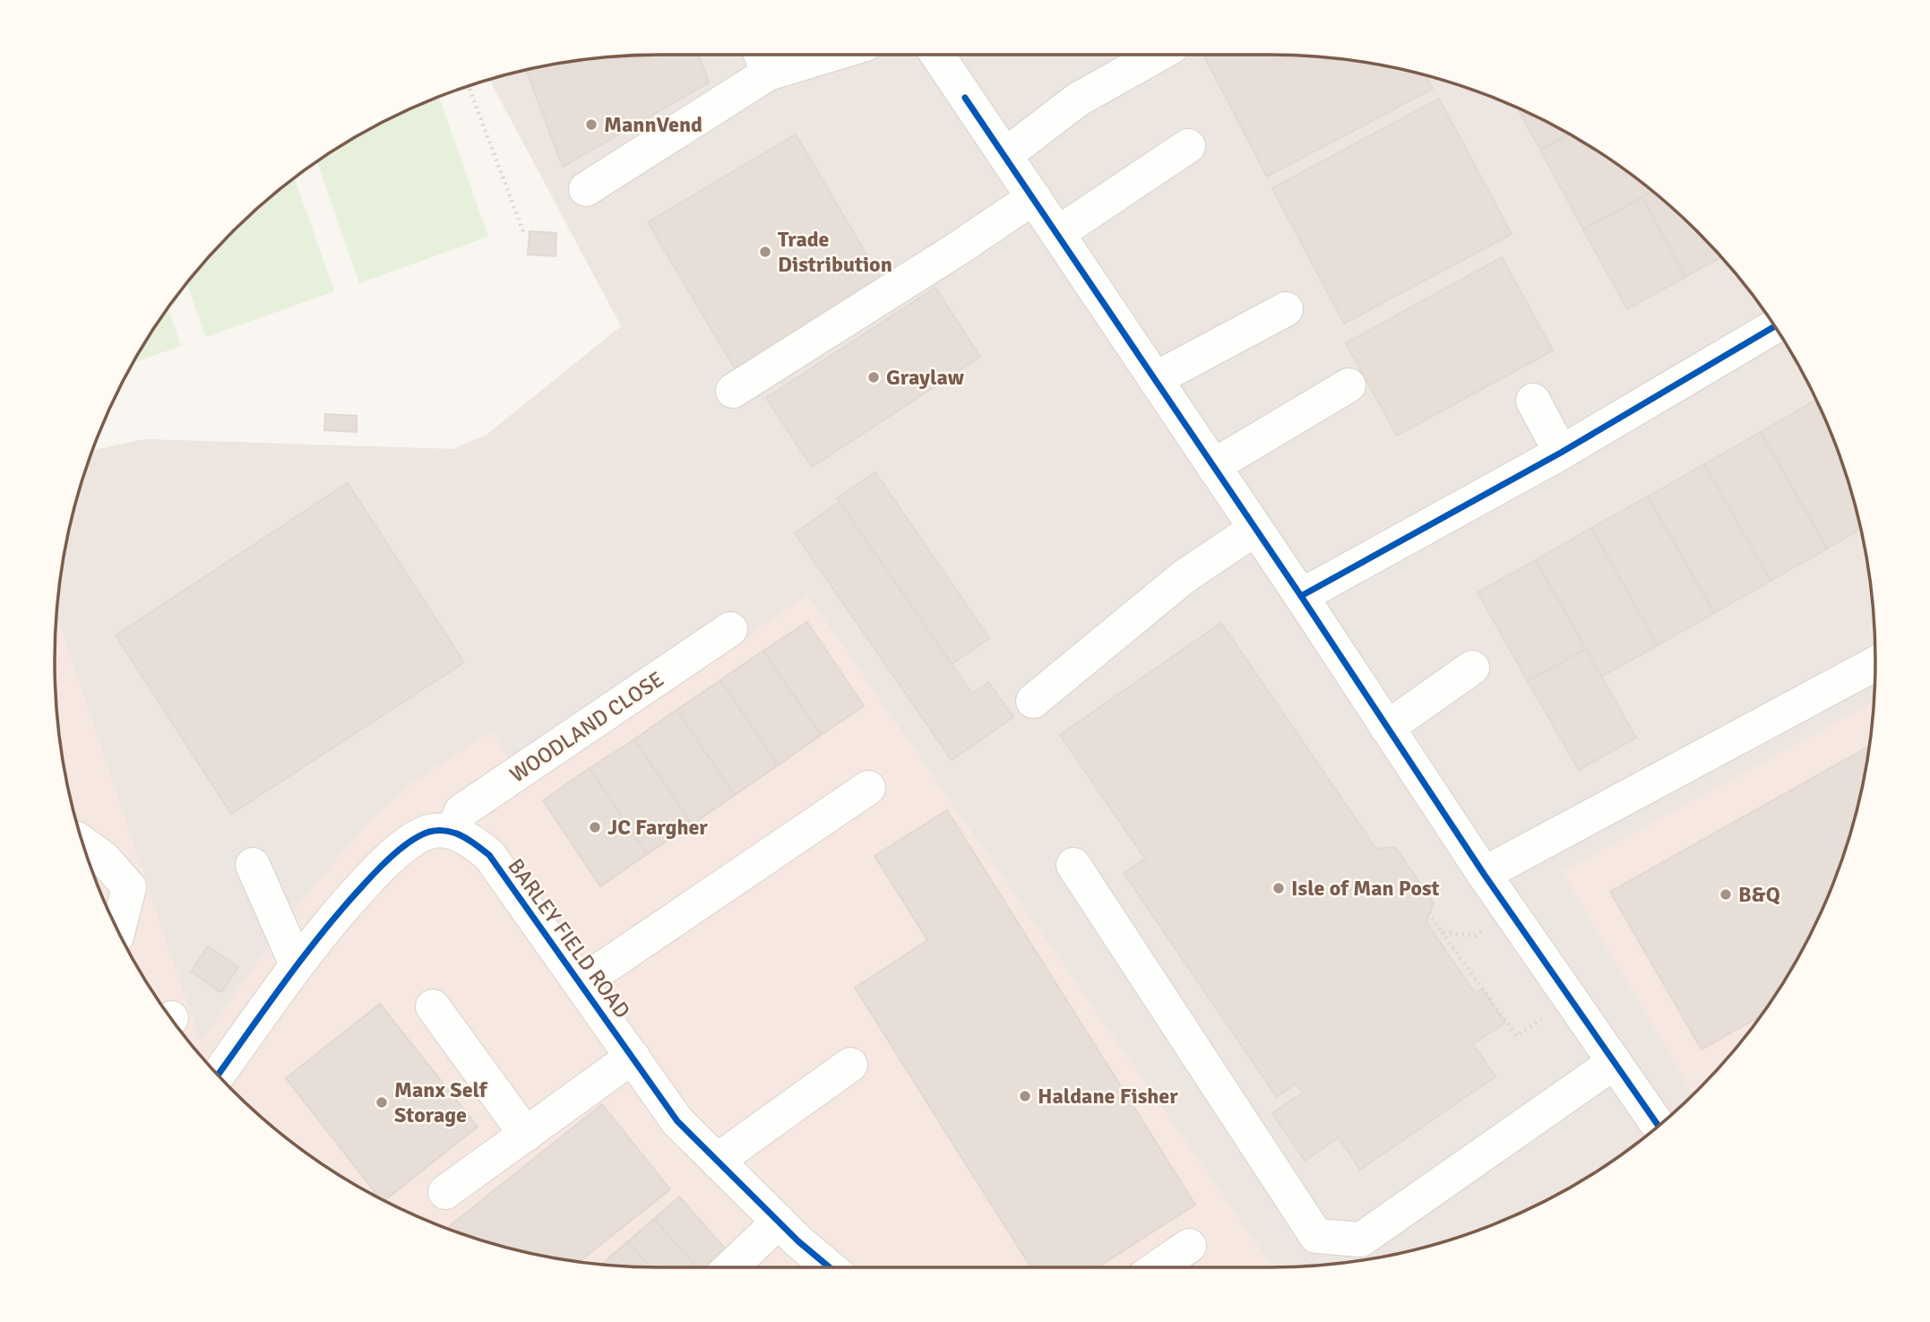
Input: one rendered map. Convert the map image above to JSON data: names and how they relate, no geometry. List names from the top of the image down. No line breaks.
{"streets":{"street":["WOODLAND CLOSE","BARLEY FIELD ROAD"]},"crossings":[["WOODLAND CLOSE","BARLEY FIELD ROAD"]],"places":["MannVend","Trade Distribution","Graylaw","JC Fargher","Isle of Man Post","B&Q","Haldane Fisher","Manx Self Storage"]}
